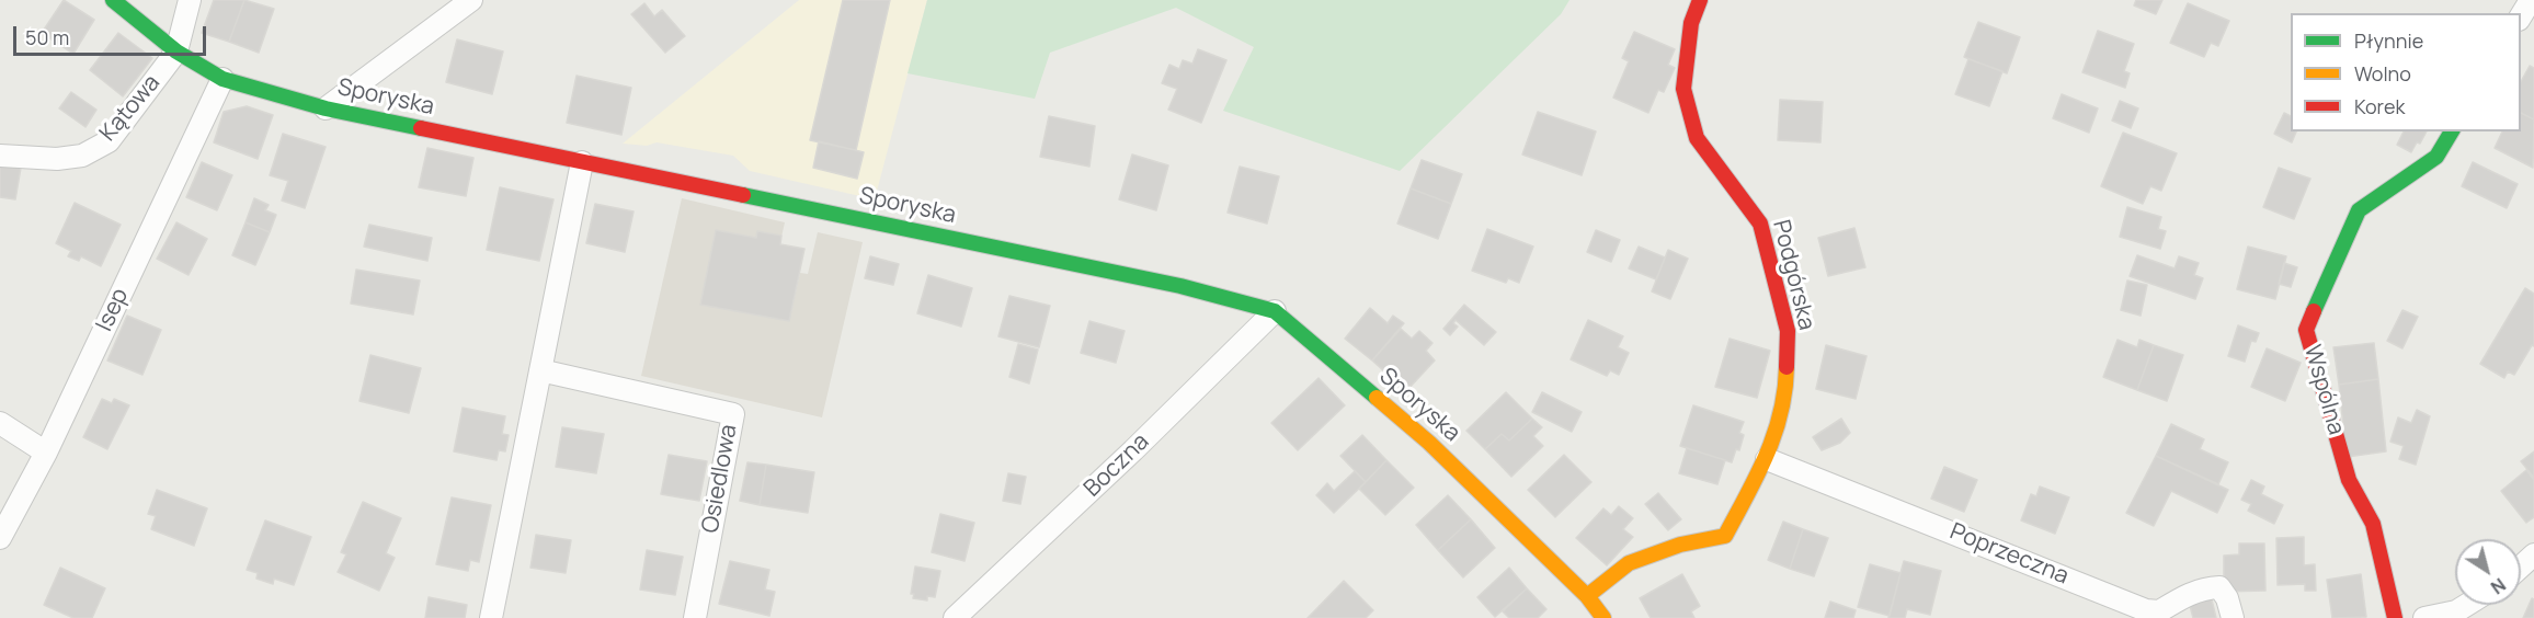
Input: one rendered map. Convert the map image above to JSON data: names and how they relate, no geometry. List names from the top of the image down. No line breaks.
{"streets":{"street":["Sporyska","Kątowa","Podgórska","Isep","Wspólna","Boczna","Osiedlowa","Poprzeczna"]},"crossings":[["Sporyska","Kątowa"],["Sporyska","Podgórska"],["Sporyska","Isep"],["Sporyska","Boczna"],["Podgórska","Poprzeczna"]],"legend":["Płynnie","Wolno","Korek"],"scale_bar":"50 m","north":"bottom right"}
